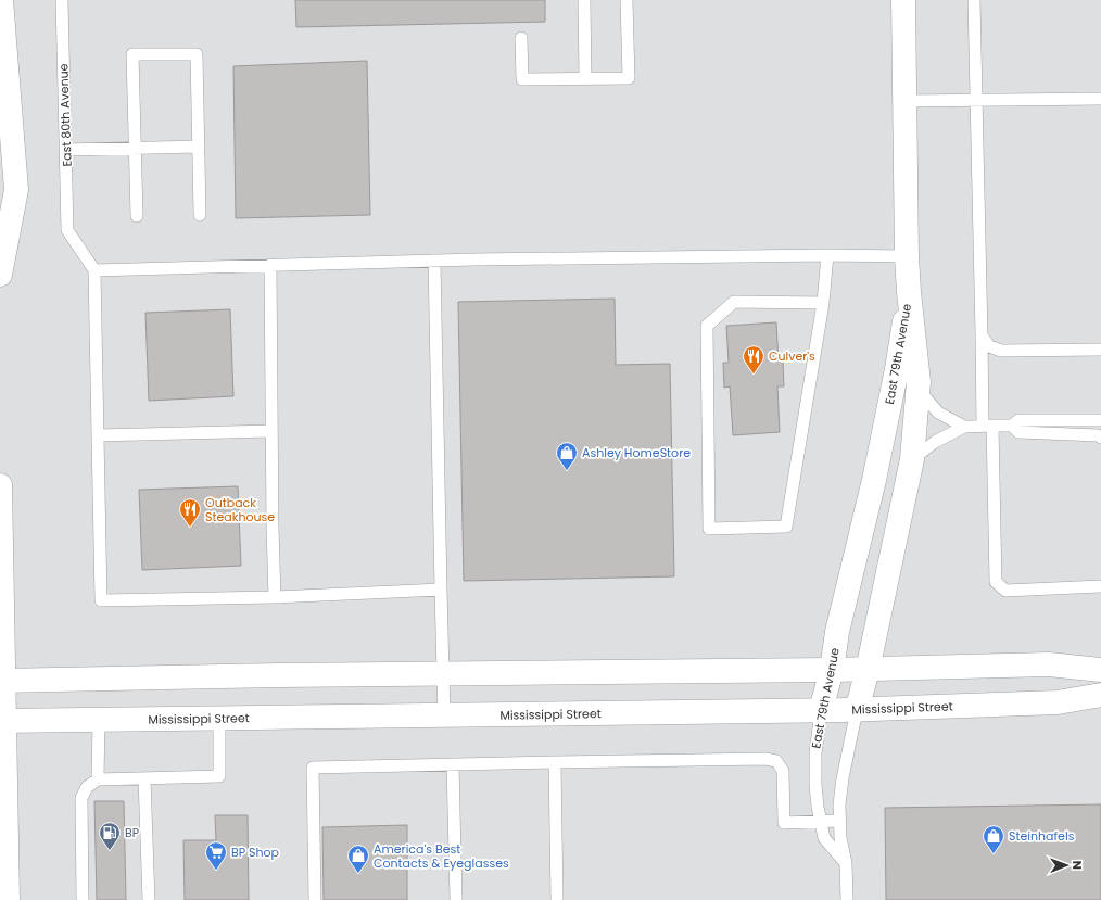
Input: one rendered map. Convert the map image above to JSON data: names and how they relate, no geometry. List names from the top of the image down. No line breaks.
{"streets":{"main road":["East 79th Avenue","Mississippi Street"],"lane":["East 80th Avenue"]},"crossings":[["East 79th Avenue","Mississippi Street"]],"places":{"restaurant":["Culver's","Outback Steakhouse"],"shop":["Ashley HomeStore","Steinhafels","America's Best Contacts & Eyeglasses"],"fuel station":["BP"],"supermarket":["BP Shop"]},"north":"right"}
